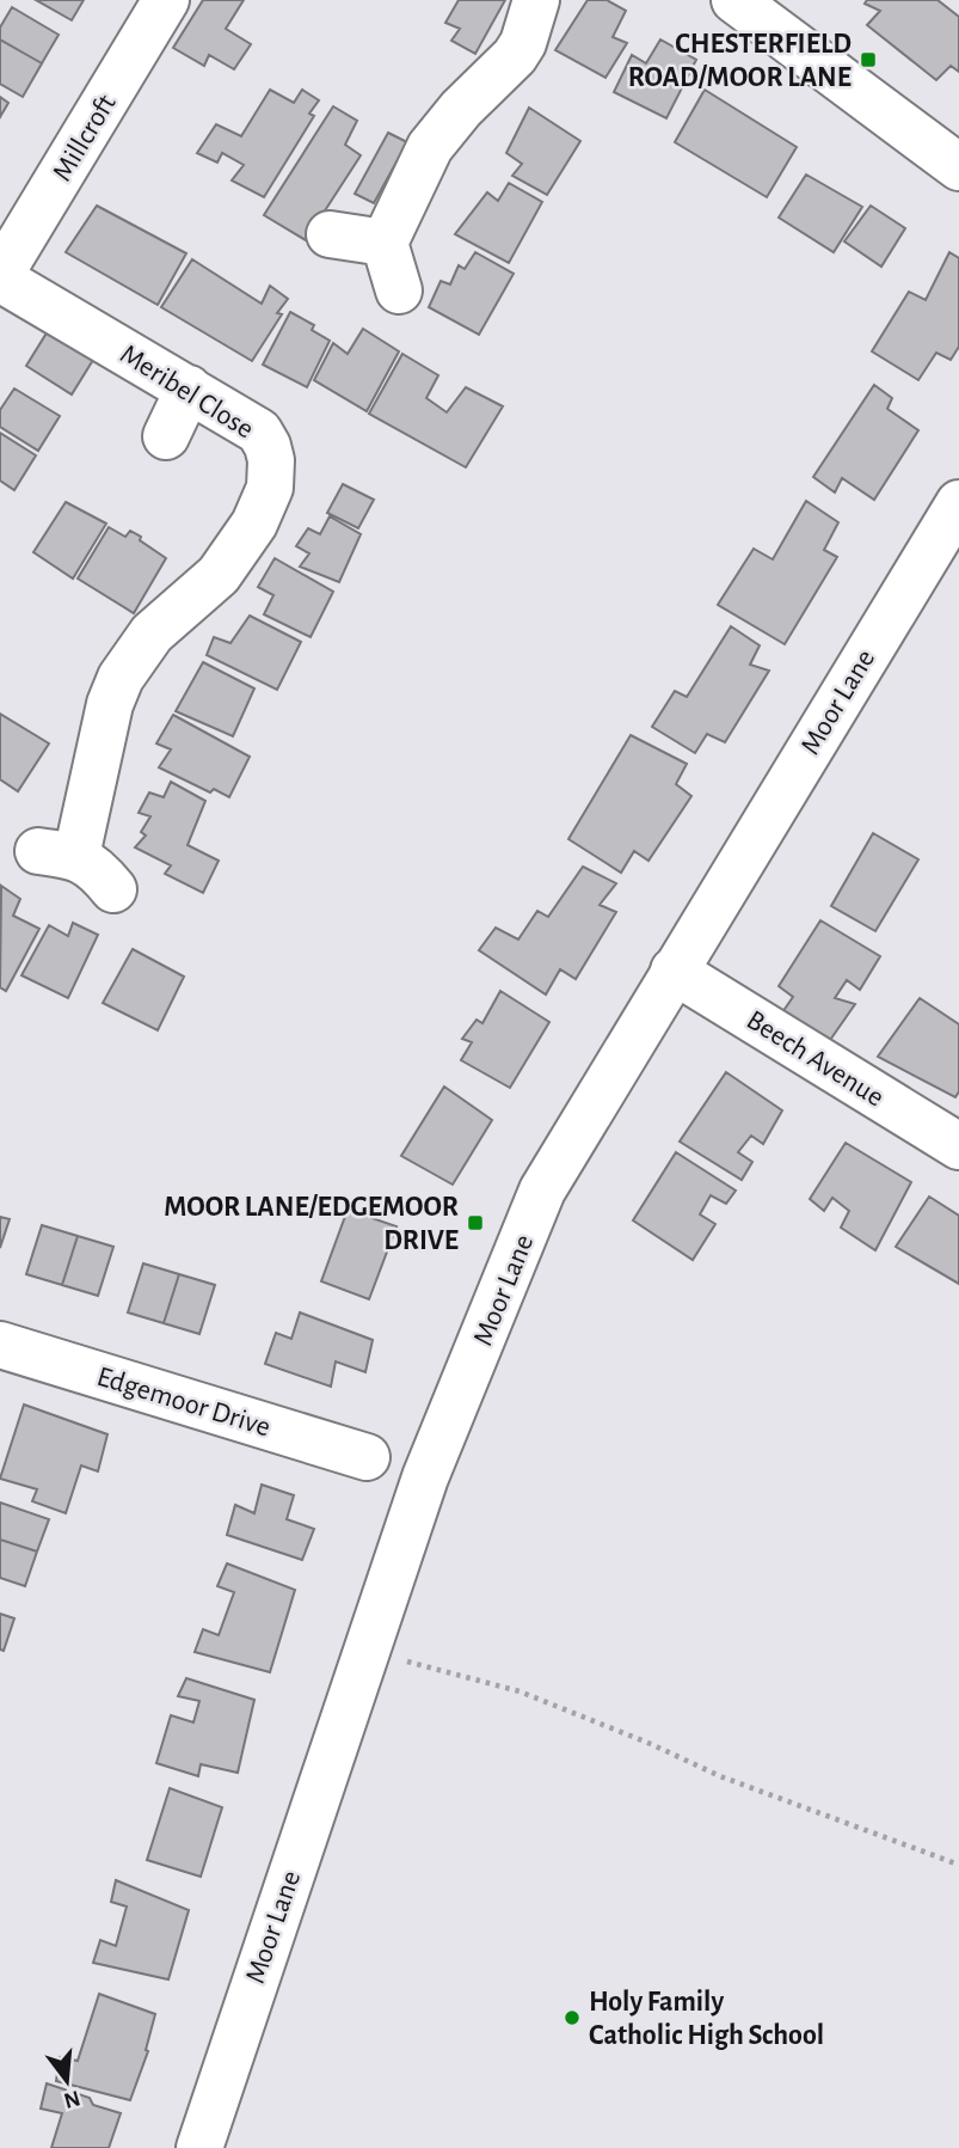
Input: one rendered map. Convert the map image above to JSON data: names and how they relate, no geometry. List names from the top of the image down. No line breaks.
{"streets":{"main road":["Millcroft","Meribel Close","Moor Lane","Beech Avenue","Edgemoor Drive"]},"crossings":[["Millcroft","Meribel Close"],["Moor Lane","Beech Avenue"]],"places":{"transit":["CHESTERFIELD ROAD/MOOR LANE","MOOR LANE/EDGEMOOR DRIVE"],"other":["Holy Family Catholic High School"]},"north":"bottom"}
